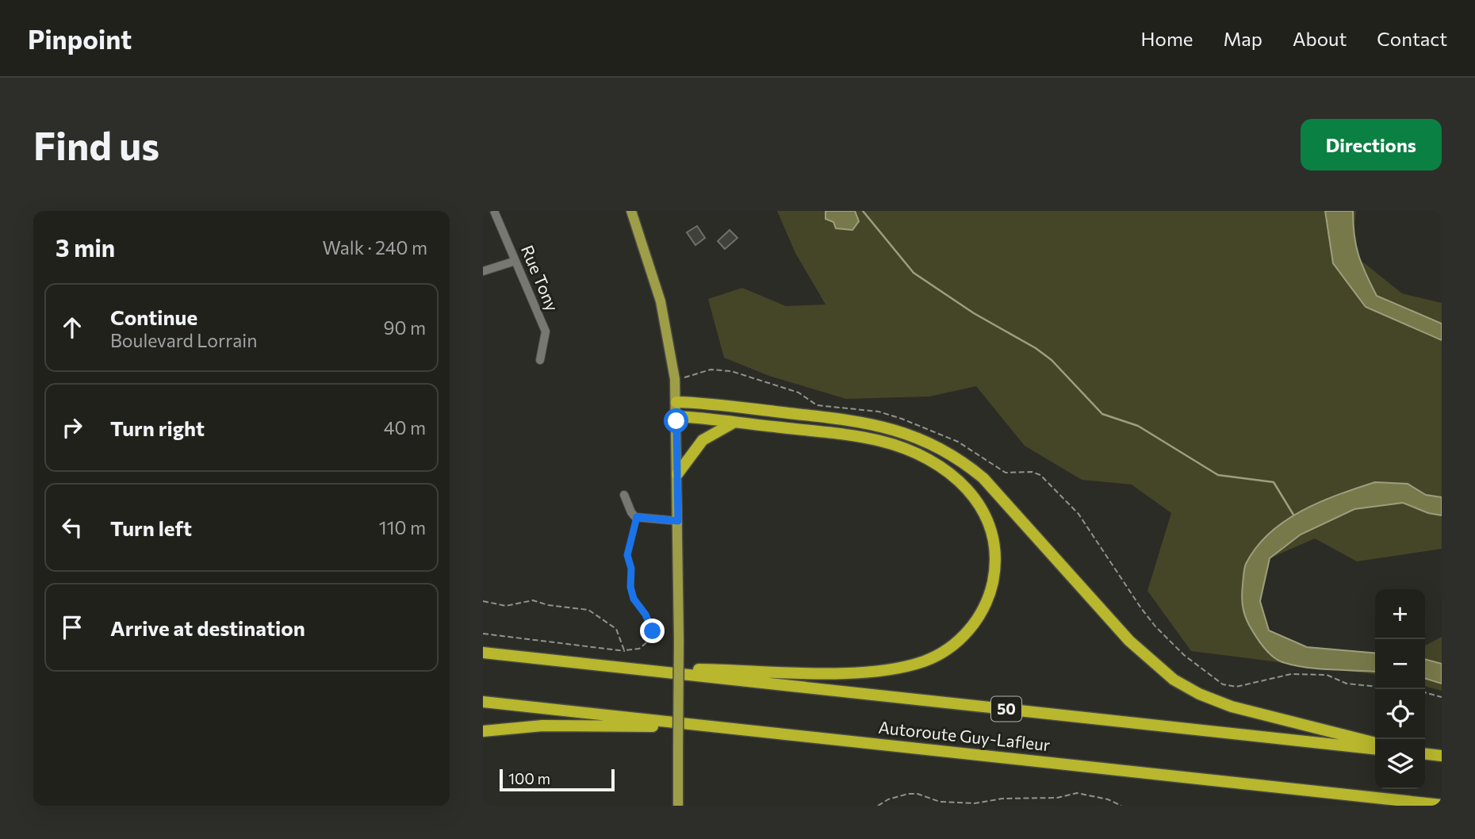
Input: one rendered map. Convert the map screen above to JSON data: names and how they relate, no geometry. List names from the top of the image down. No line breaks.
{"streets":{"highway":["50","Autoroute Guy-Lafleur"],"street":["Rue Tony"]},"scale_bar":"100 m","page":{"header":"Pinpoint","nav":["Home","Map","About","Contact"],"buttons":"Directions","title":"Find us","heading":["3 min","Walk · 240 m"],"list":[["Continue","Boulevard Lorrain","90 m"],["Turn right","40 m"],["Turn left","110 m"],"Arrive at destination"],"map_buttons":["+","−"],"scale":"100 m"}}
